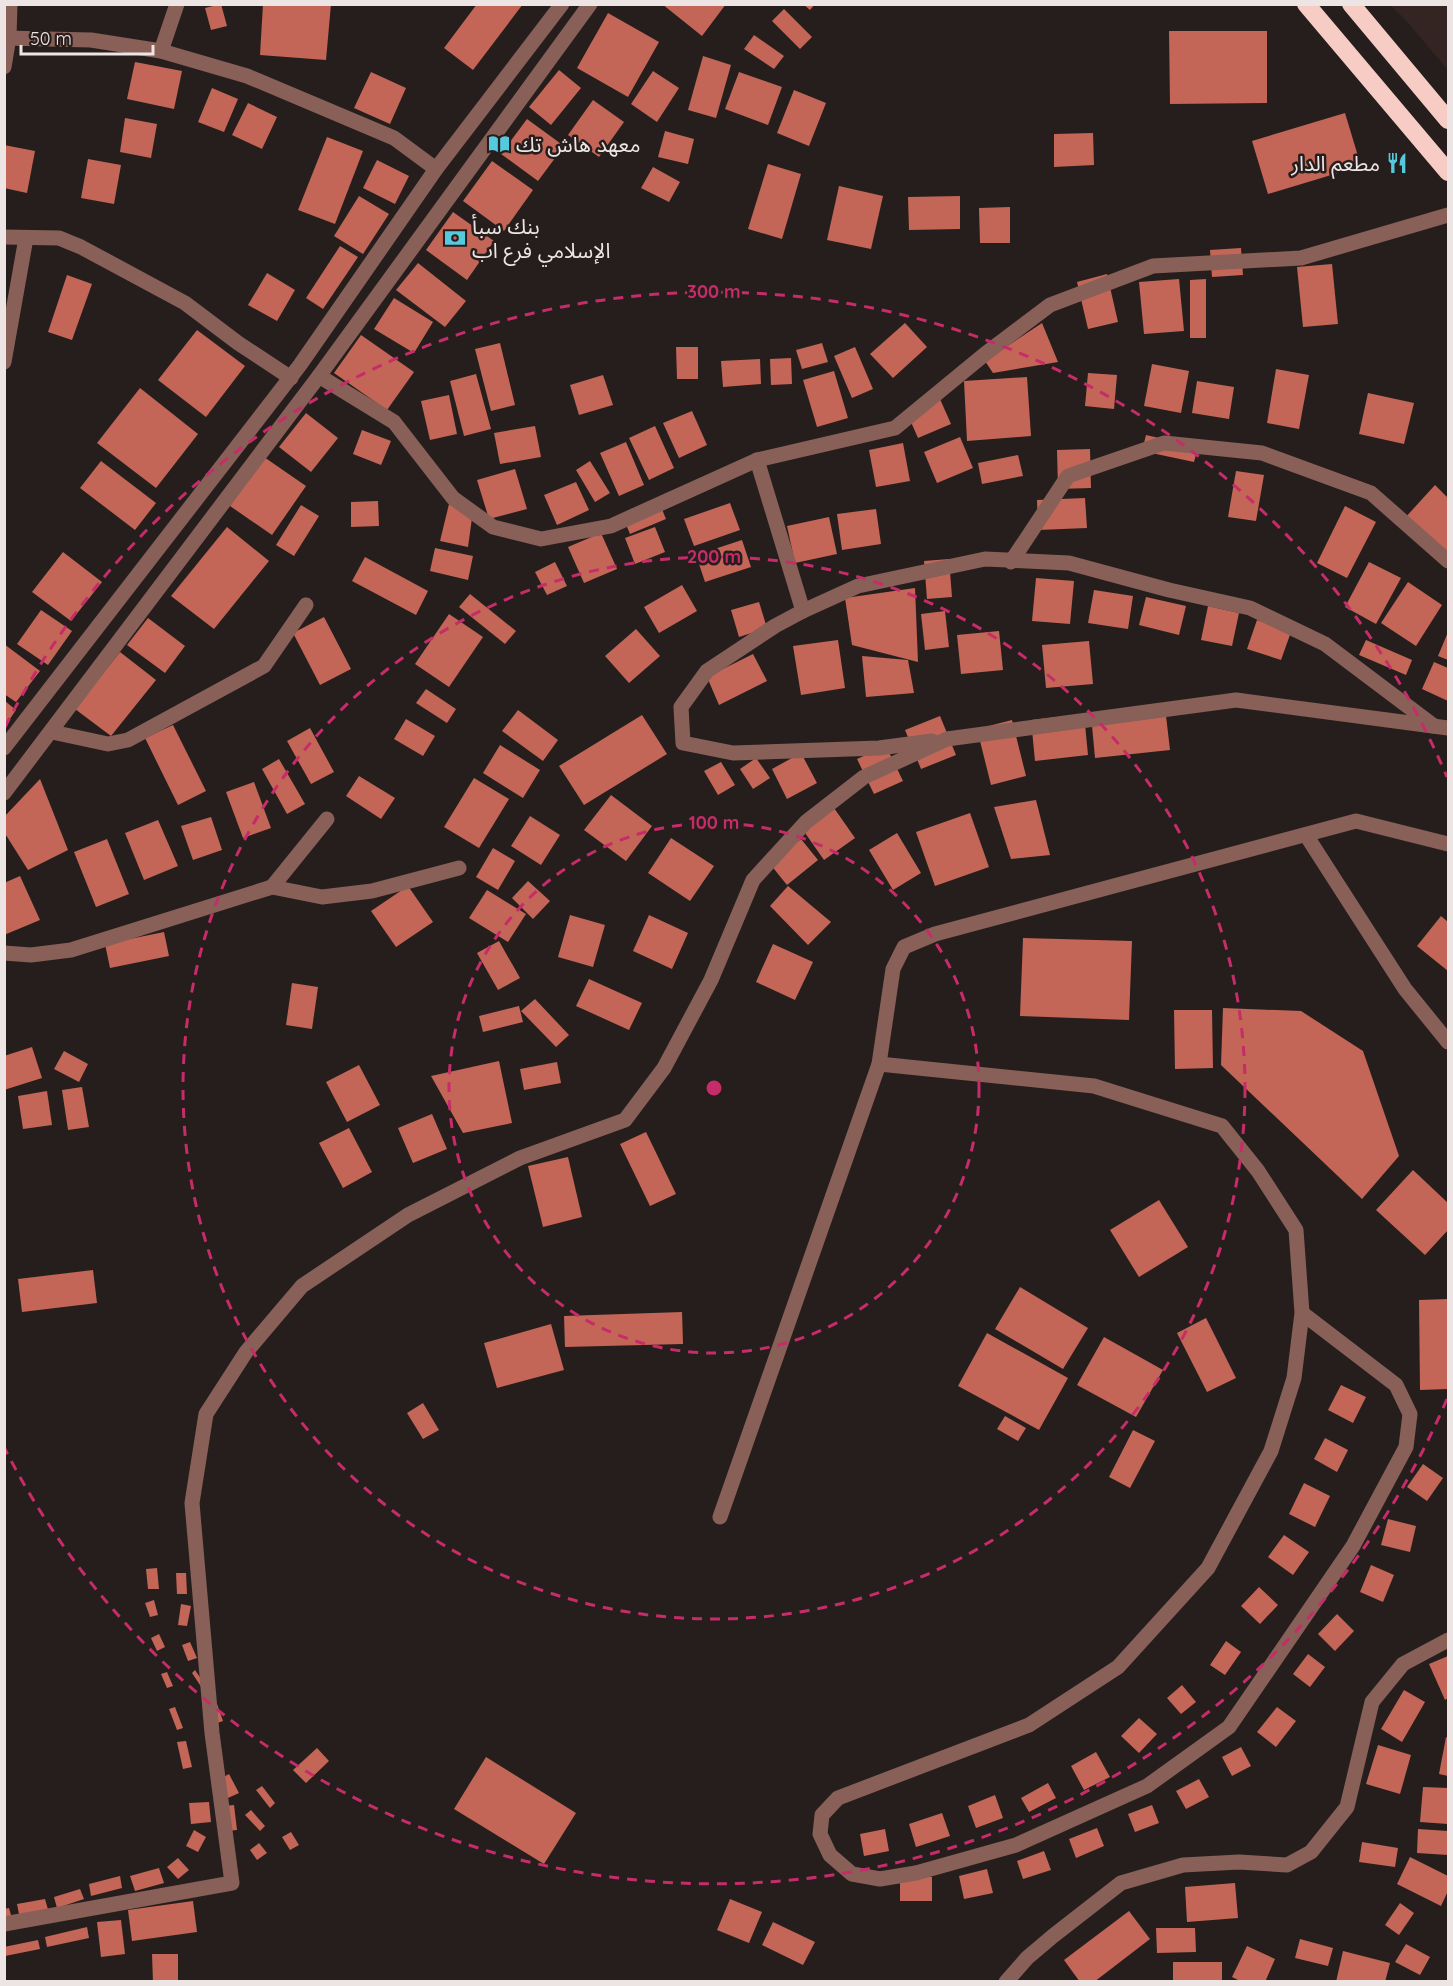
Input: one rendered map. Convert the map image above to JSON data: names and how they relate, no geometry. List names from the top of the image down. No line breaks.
{"places":{"library":["معهد هاش تك"],"restaurant":["مطعم الدار"],"bank":["بنك سبأ الإسلامي فرع اب"]},"scale_bar":"50 m","rings":["300 m","200 m","100 m"]}
